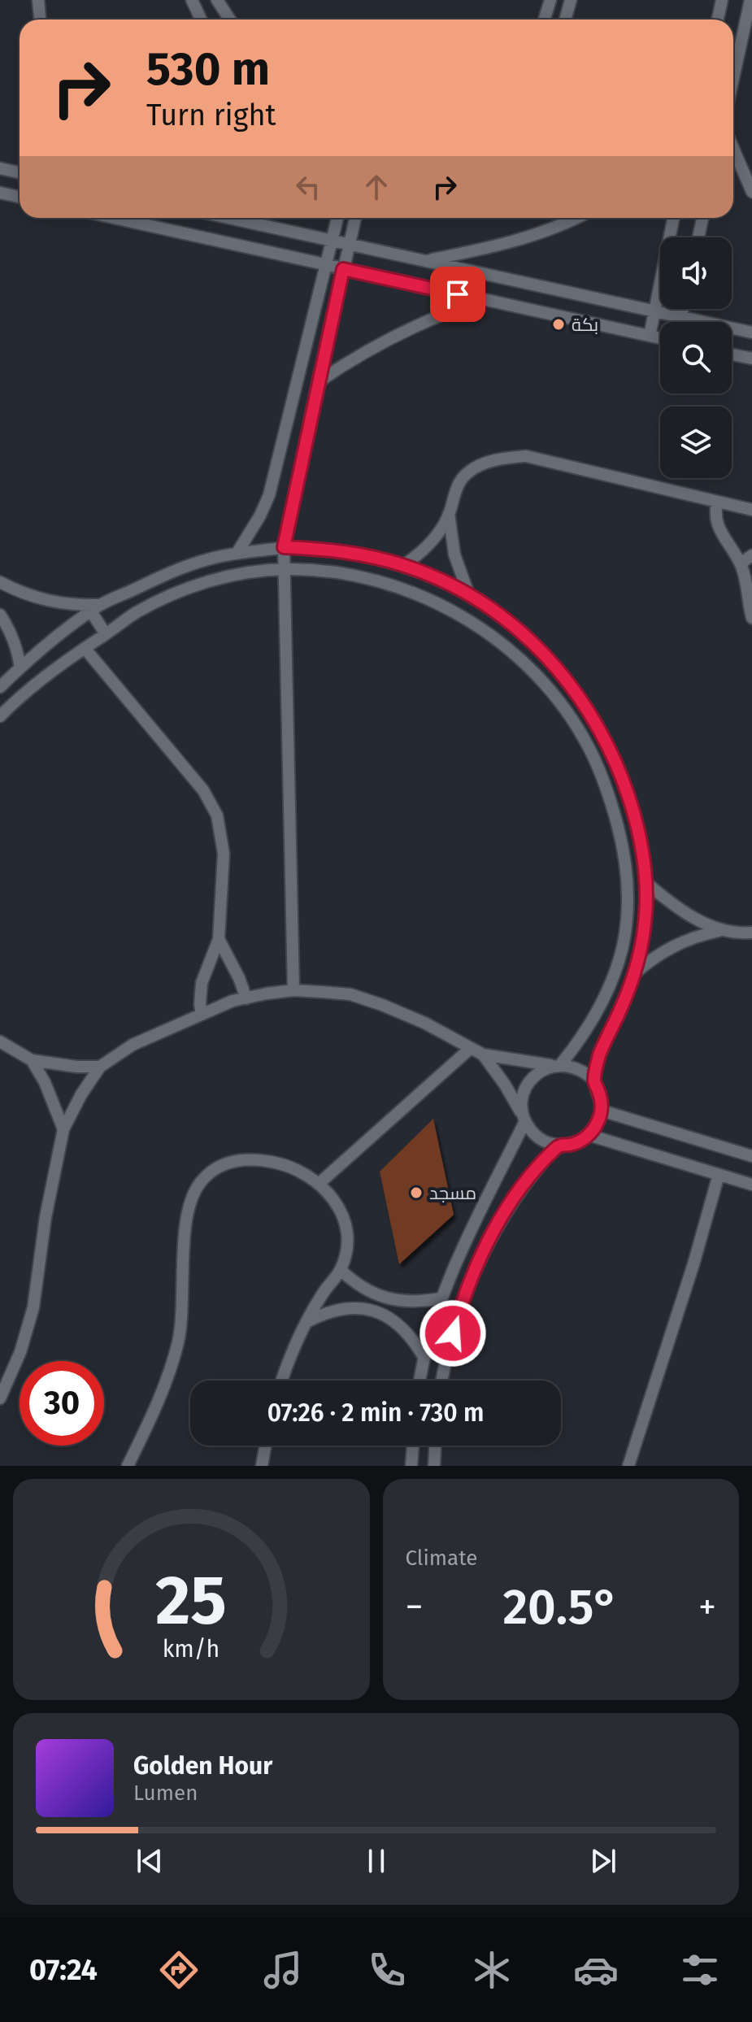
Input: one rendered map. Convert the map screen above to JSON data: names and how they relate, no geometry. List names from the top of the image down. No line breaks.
{"places":["بكة","مسجد"],"page":{"turn":["530 m","Turn right"],"limit":"30","trip":"07:26 · 2 min · 730 m","tile":"Climate","heat":["−","20.5°","+"],"song":["Golden Hour","Lumen"],"tabs":"07:24","gauge":["25","km/h"]}}
